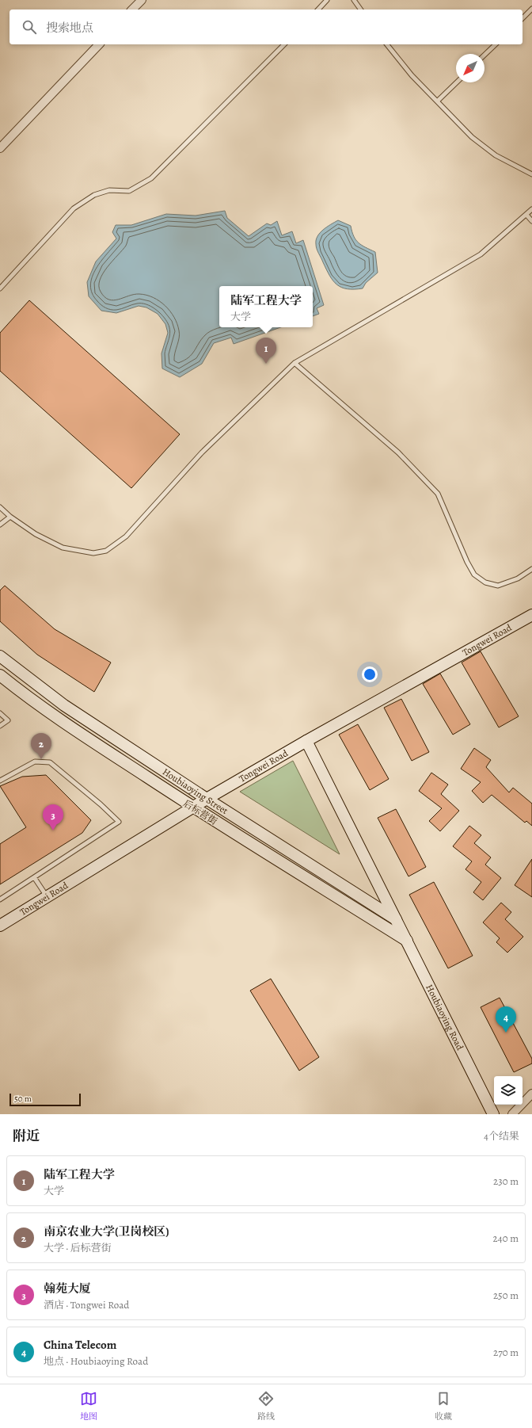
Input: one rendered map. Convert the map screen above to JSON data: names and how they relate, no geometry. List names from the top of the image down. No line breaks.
{"streets":{"street":["Tongwei Road","Houbiaoying Street","后标营街","Houbiaoying Road"]},"crossings":[["Tongwei Road","Houbiaoying Street"],["Tongwei Road","后标营街"],["Tongwei Road","Houbiaoying Road"],["Houbiaoying Street","Houbiaoying Road"],["后标营街","Houbiaoying Road"]],"scale_bar":"50 m","north":"bottom left","page":{"search":"搜索地点","popup":["陆军工程大学","大学"],"pins":["1","2","3","4"],"scale":"50 m","heading":["附近","4个结果"],"list":[{"mark":"1","name":"陆军工程大学","note":"大学","value":"230 m"},{"mark":"2","name":"南京农业大学(卫岗校区)","note":"大学 · 后标营街","value":"240 m"},{"mark":"3","name":"翰苑大厦","note":"酒店 · Tongwei Road","value":"250 m"},{"mark":"4","name":"China Telecom","note":"地点 · Houbiaoying Road","value":"270 m"}],"nav":["地图","路线","收藏"]}}
